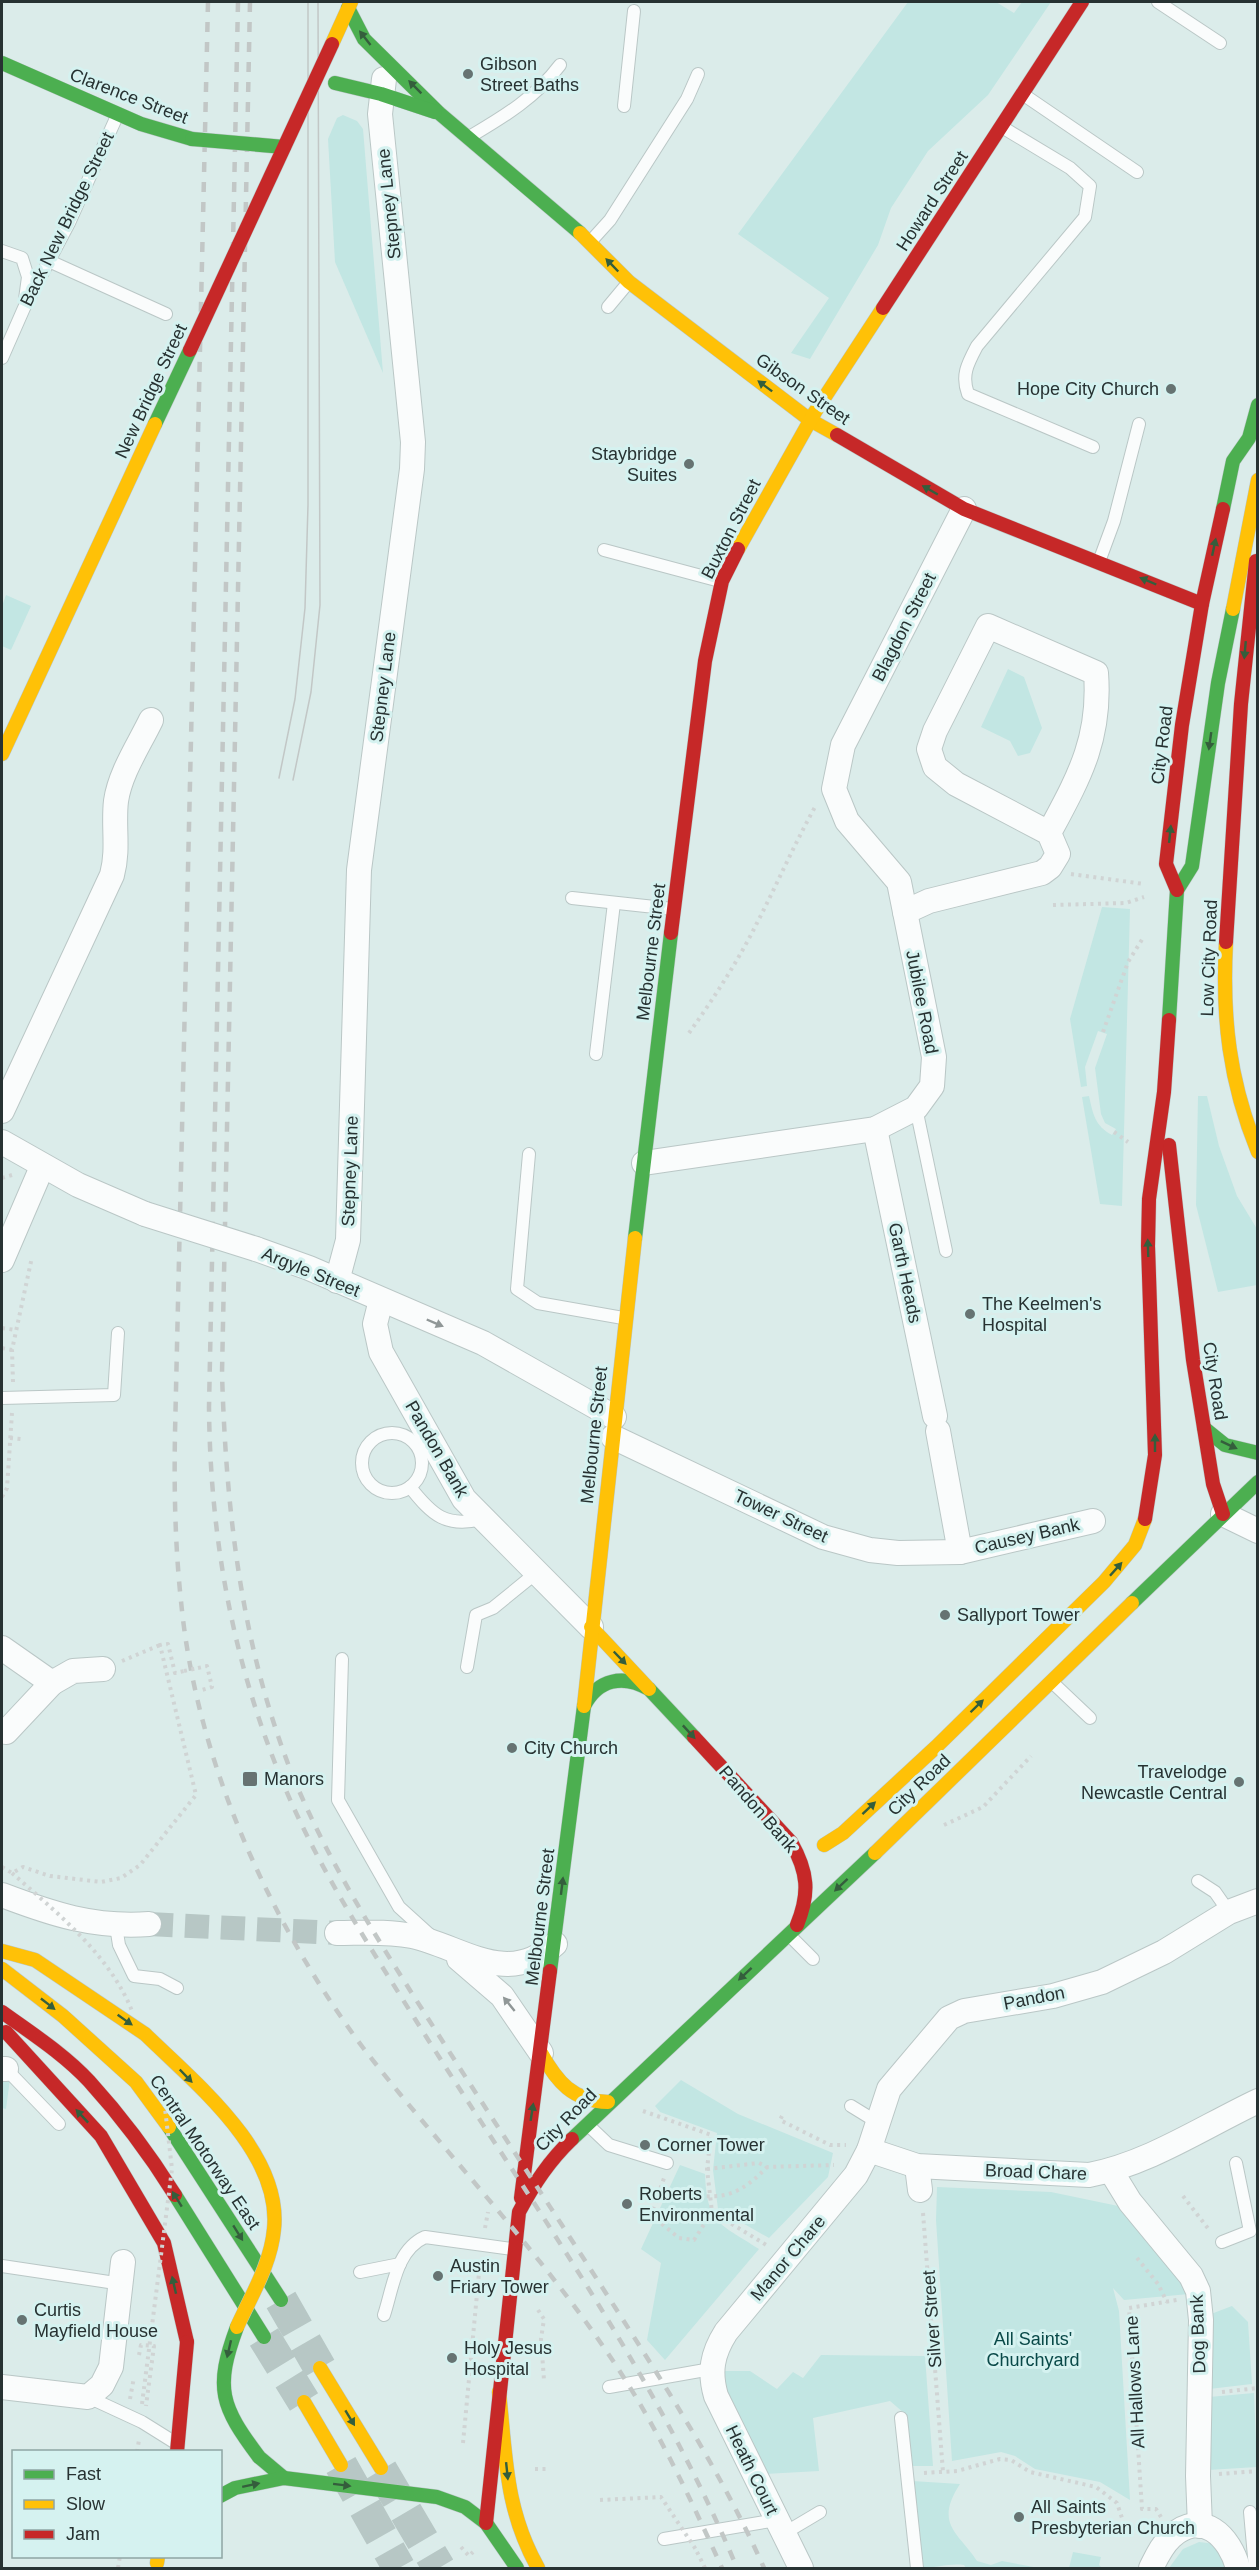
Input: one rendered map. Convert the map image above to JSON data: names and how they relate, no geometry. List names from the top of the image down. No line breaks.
{"streets":{"main road":["Clarence Street","Howard Street","Gibson Street","New Bridge Street","Buxton Street","City Road","Melbourne Street","Low City Road","Pandon Bank","Central Motorway East"],"street":["Stepney Lane","Blagdon Street","Jubilee Road","Argyle Street","Garth Heads","Tower Street","Causey Bank","Pandon","Broad Chare","Manor Chare","Dog Bank","Heath Court"],"lane":["Back New Bridge Street"],"path":["Silver Street","All Hallows Lane"]},"crossings":[["Clarence Street","Back New Bridge Street"],["Clarence Street","New Bridge Street"],["Howard Street","Gibson Street"],["Howard Street","Buxton Street"],["Stepney Lane","Gibson Street"],["Stepney Lane","Argyle Street"],["Gibson Street","New Bridge Street"],["Gibson Street","Buxton Street"],["Gibson Street","Blagdon Street"],["Gibson Street","City Road"],["Buxton Street","Melbourne Street"],["Blagdon Street","Jubilee Road"],["City Road","Melbourne Street"],["City Road","Low City Road"],["City Road","Pandon Bank"],["Melbourne Street","Jubilee Road"],["Melbourne Street","Argyle Street"],["Melbourne Street","Pandon Bank"],["Melbourne Street","Tower Street"],["Jubilee Road","Garth Heads"],["Argyle Street","Pandon Bank"],["Argyle Street","Tower Street"],["Garth Heads","Tower Street"],["Garth Heads","Causey Bank"],["Tower Street","Causey Bank"],["Pandon","Broad Chare"],["Pandon","Manor Chare"],["Broad Chare","Manor Chare"],["Broad Chare","Dog Bank"],["Manor Chare","Heath Court"],["Dog Bank","All Hallows Lane"]],"one_way":["Gibson Street","Argyle Street"],"parks":["All Saints' Churchyard"],"places":{"other":["Gibson Street Baths","Hope City Church","Staybridge Suites","The Keelmen's Hospital","Sallyport Tower","City Church","Travelodge Newcastle Central","Corner Tower","Roberts Environmental","Austin Friary Tower","Curtis Mayfield House","Holy Jesus Hospital","All Saints Presbyterian Church"],"transit":["Manors"]},"legend":["Fast","Slow","Jam"]}
